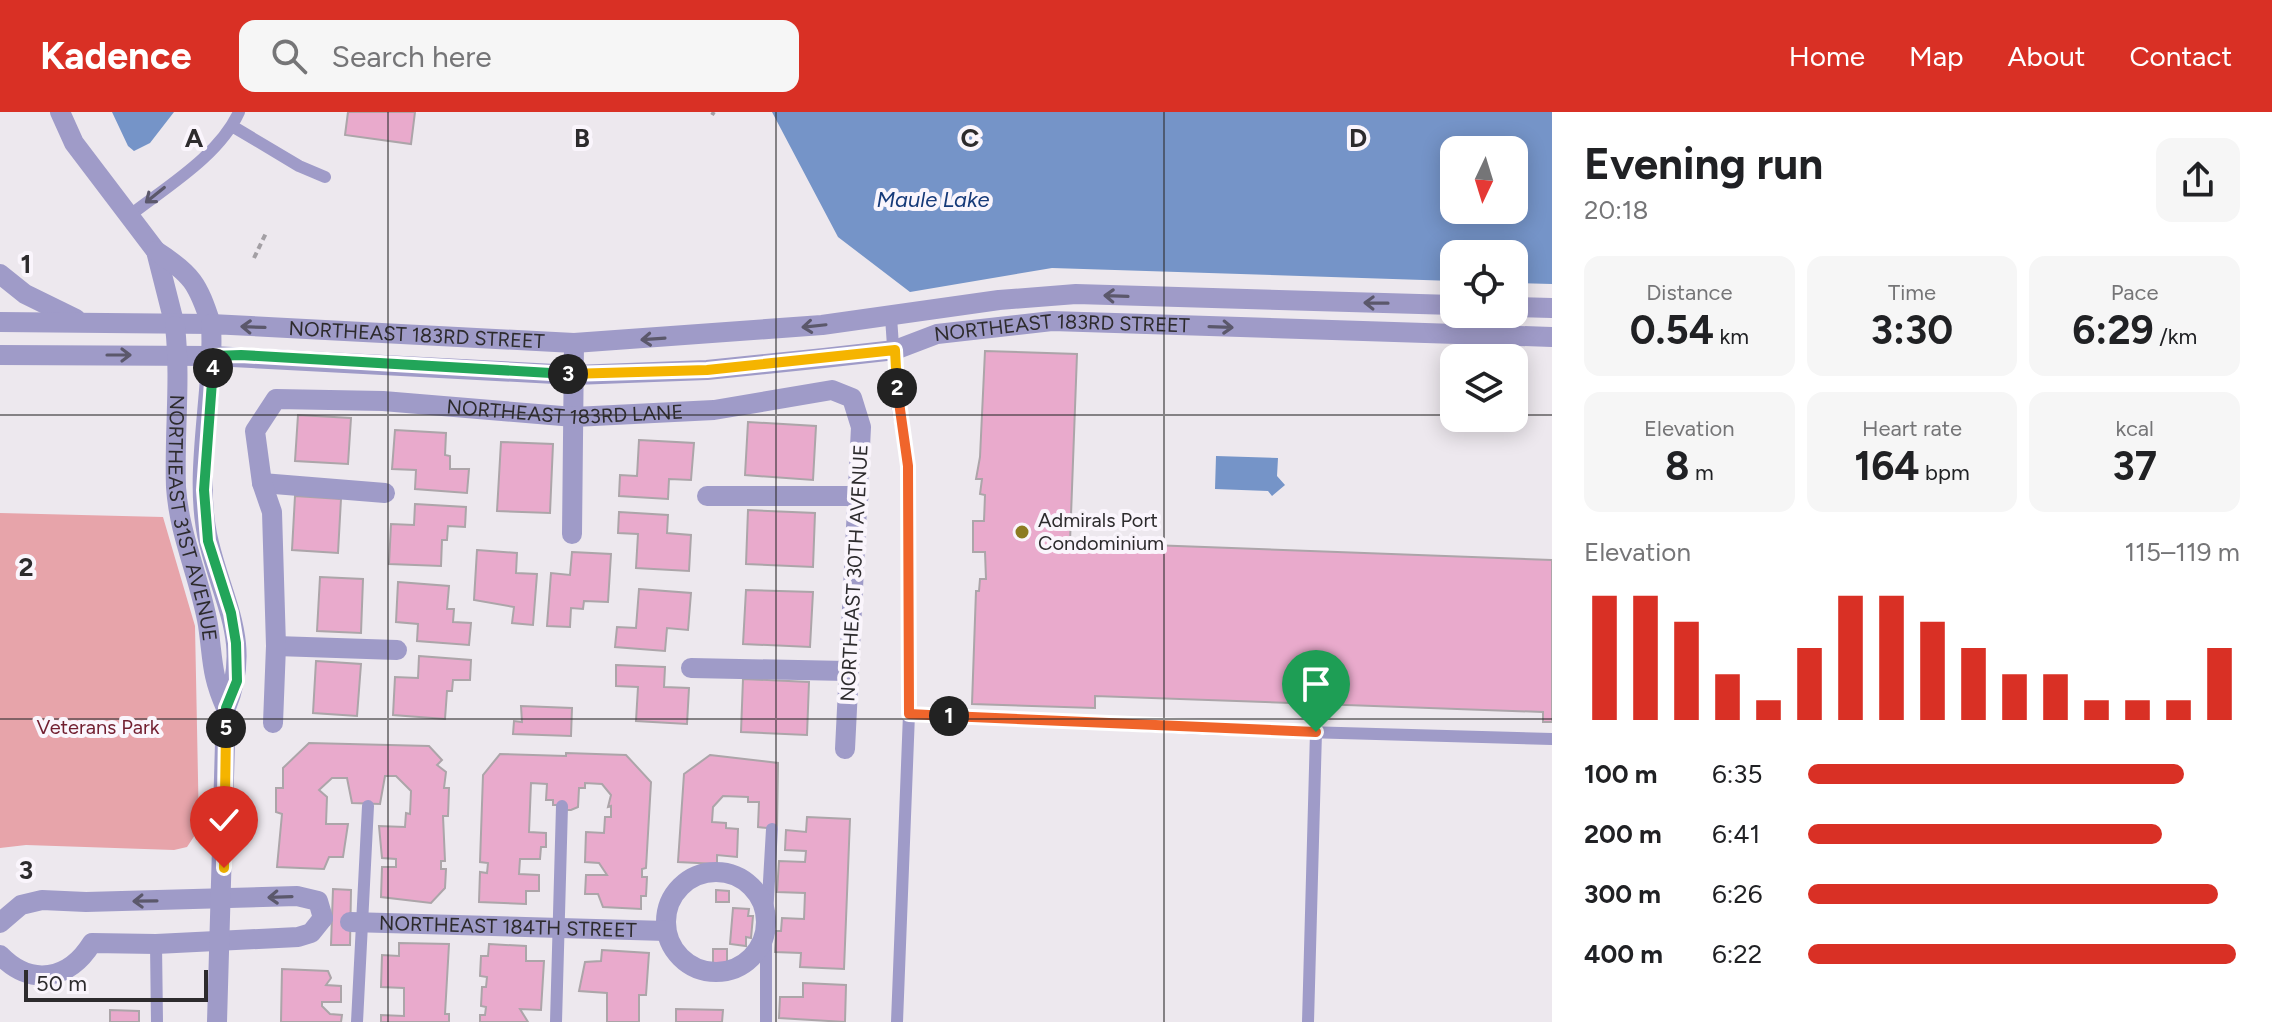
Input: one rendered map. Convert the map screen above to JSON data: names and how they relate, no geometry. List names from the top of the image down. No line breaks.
{"streets":{"street":["NORTHEAST 183RD STREET","NORTHEAST 183RD LANE","NORTHEAST 31ST AVENUE","NORTHEAST 30TH AVENUE","NORTHEAST 184TH STREET"]},"crossings":[["NORTHEAST 183RD STREET","NORTHEAST 31ST AVENUE"],["NORTHEAST 183RD LANE","NORTHEAST 30TH AVENUE"]],"water":["Maule Lake"],"parks":["Veterans Park"],"places":["Admirals Port Condominium"],"scale_bar":"50 m","north":"bottom","page":{"header":"Kadence","search":"Search here","nav":["Home","Map","About","Contact"],"heading":["Evening run","20:18"],"stats":[["Distance","0.54 km"],["Time","3:30"],["Pace","6:29 /km"],["Elevation","8 m"],["Heart rate","164 bpm"],["kcal","37"]],"pins":["4","3","2","1","5"],"chart":["Elevation","115–119 m"],"list":[{"name":"100 m","note":"6:35"},{"name":"200 m","note":"6:41"},{"name":"300 m","note":"6:26"},{"name":"400 m","note":"6:22"}],"scale":"50 m"},"grid":{"columns":["A","B","C","D"],"rows":["1","2","3"]}}
